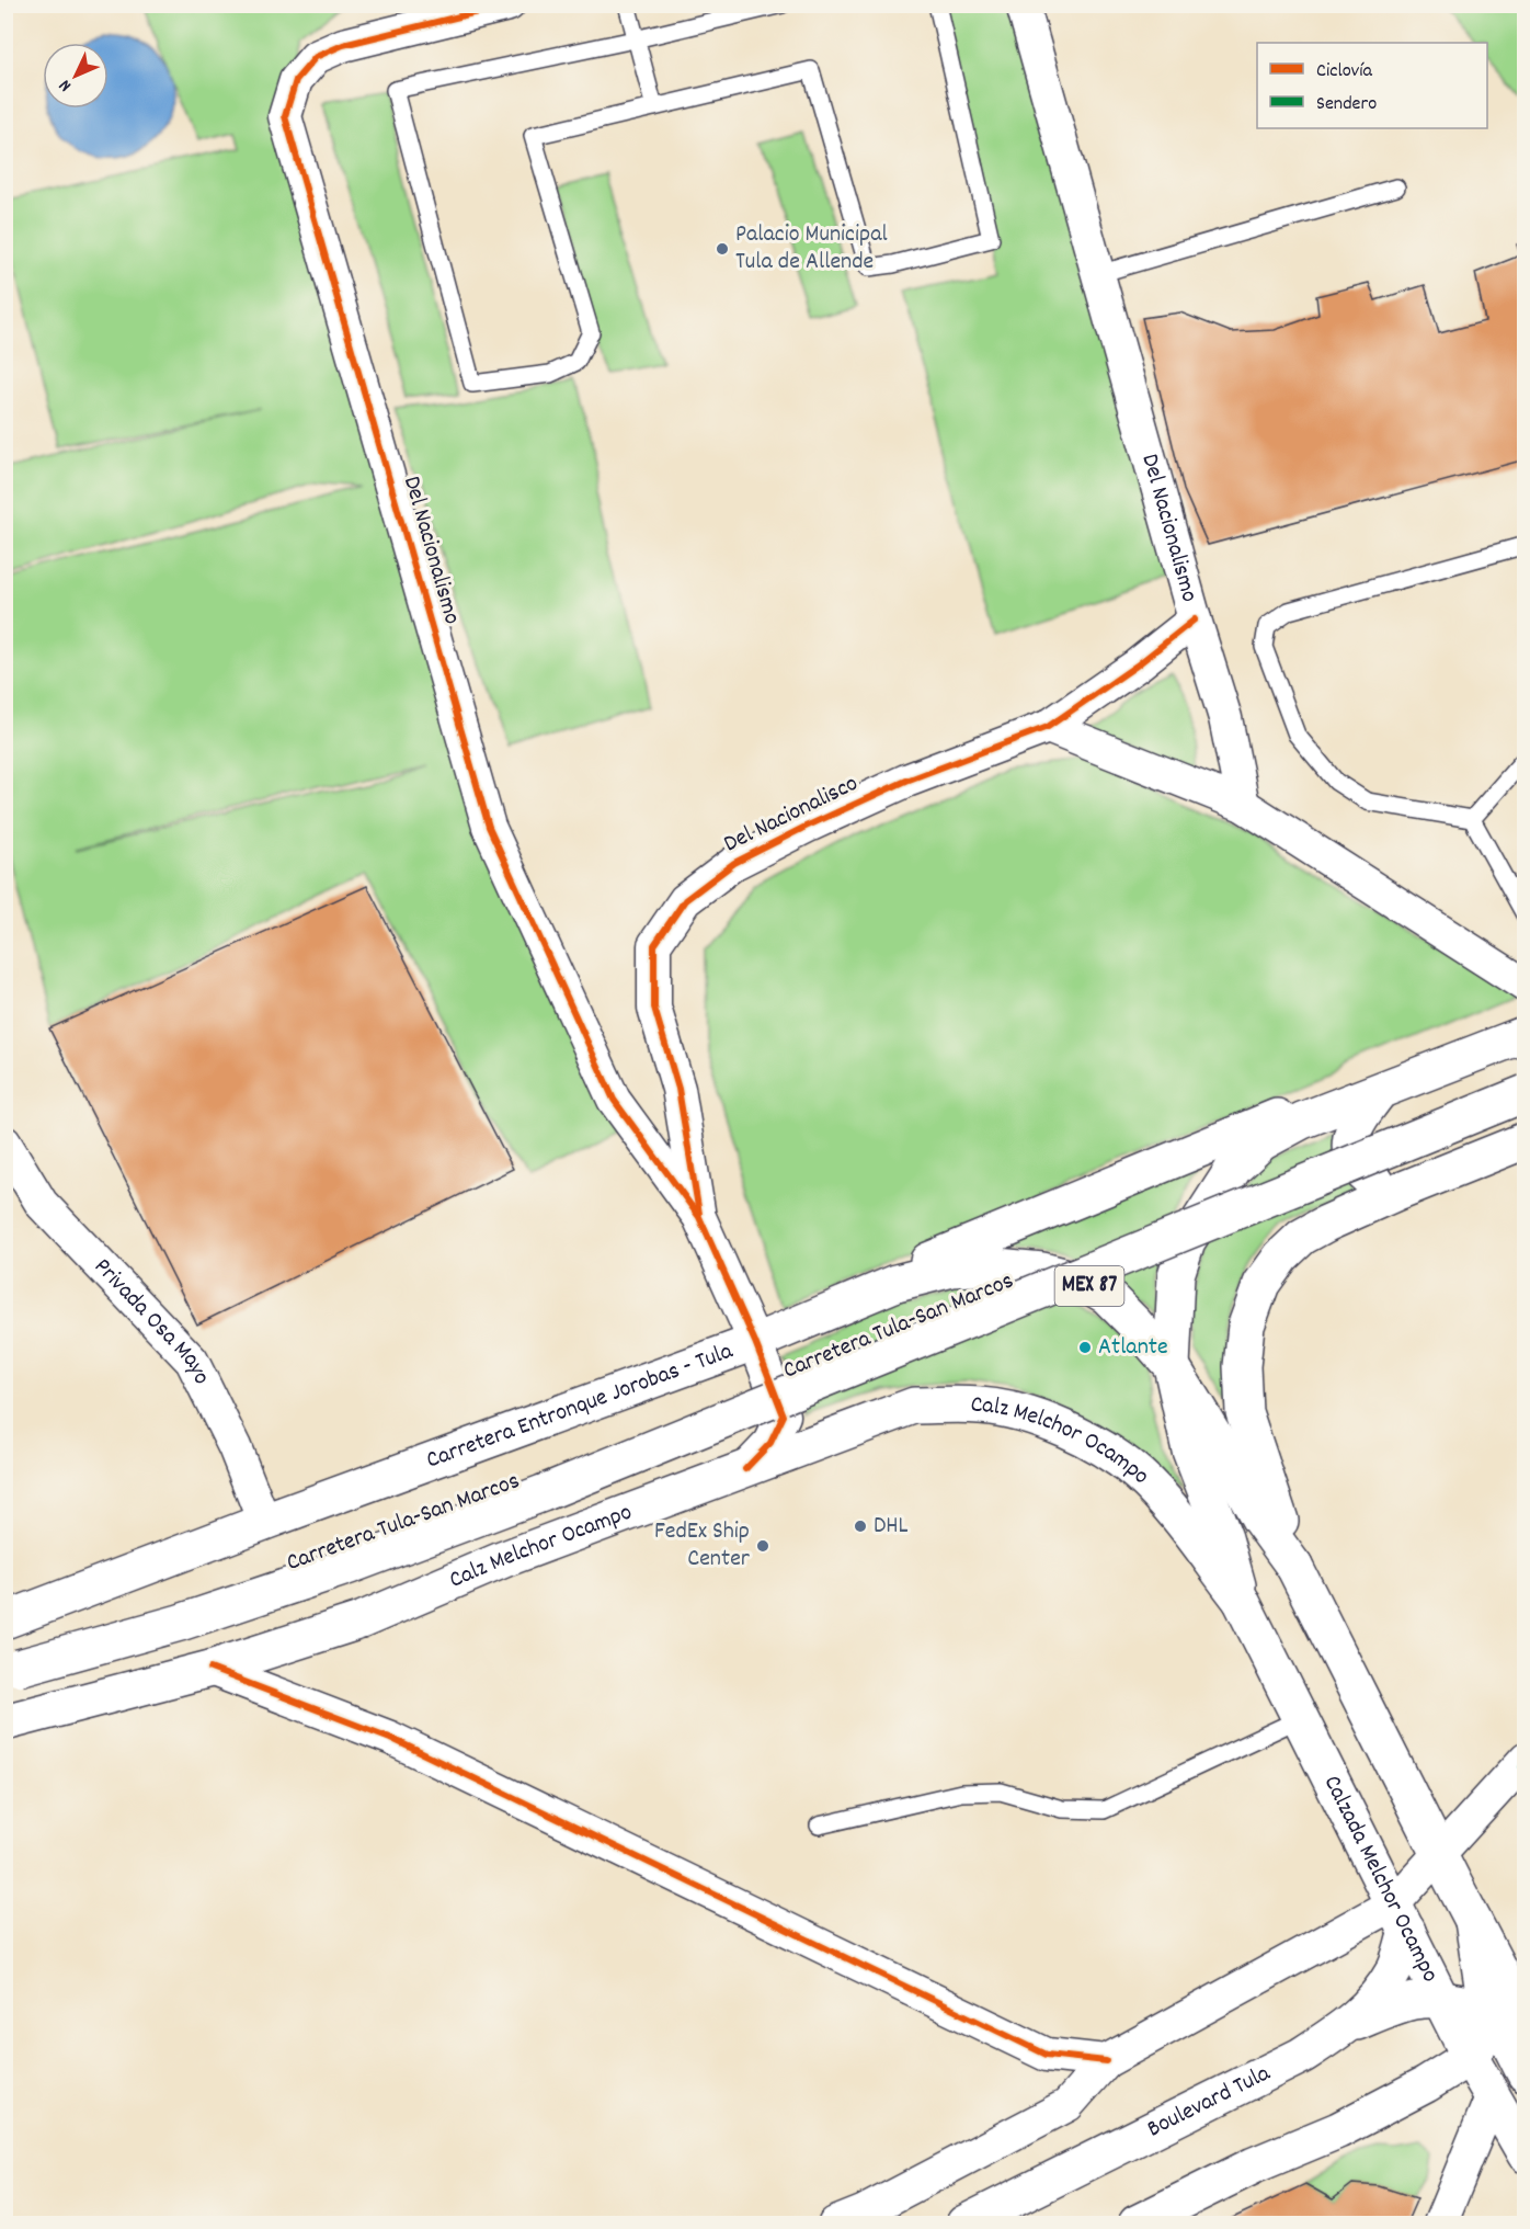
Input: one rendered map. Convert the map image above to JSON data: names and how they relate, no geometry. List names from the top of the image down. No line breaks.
{"streets":{"main road":["MEX 87","Carretera Tula-San Marcos","Carretera Entronque Jorobas - Tula","Calz Melchor Ocampo","Calzada Melchor Ocampo","Boulevard Tula"],"street":["Del Nacionalismo","Del Nacionalisco","Privada Osa Mayo"]},"crossings":[["Del Nacionalismo","Del Nacionalisco"],["Privada Osa Mayo","Carretera Entronque Jorobas - Tula"],["Calz Melchor Ocampo","Calzada Melchor Ocampo"],["Calzada Melchor Ocampo","Boulevard Tula"]],"places":["Palacio Municipal Tula de Allende","Atlante","DHL","FedEx Ship Center"],"legend":["Ciclovía","Sendero"],"north":"bottom left"}
